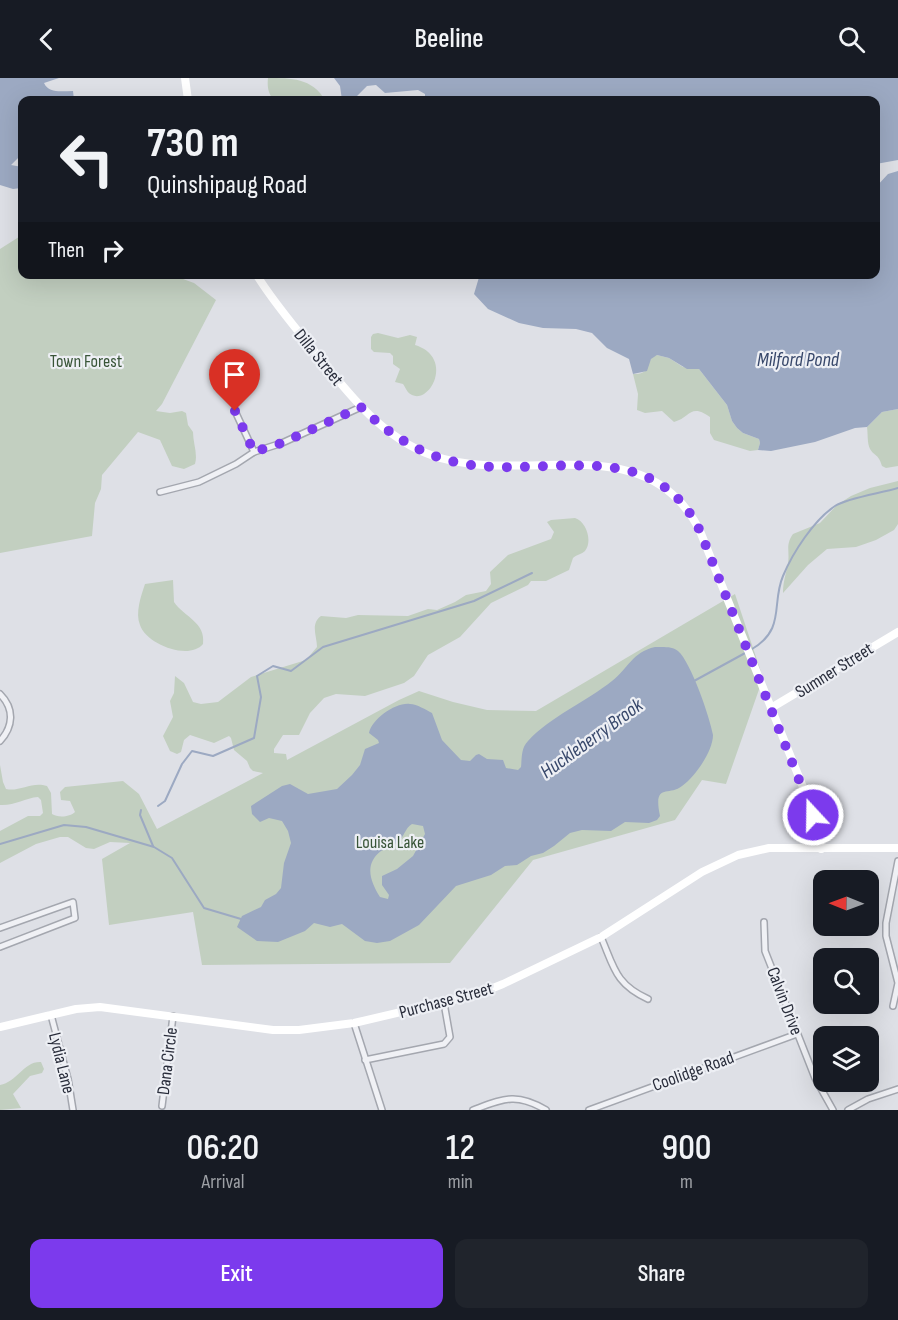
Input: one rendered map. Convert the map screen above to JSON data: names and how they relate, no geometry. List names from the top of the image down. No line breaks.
{"streets":{"main road":["Dilla Street","Sumner Street","Purchase Street"],"street":["Calvin Drive","Dana Circle","Lydia Lane","Coolidge Road"]},"crossings":[["Dilla Street","Sumner Street"],["Dilla Street","Purchase Street"],["Purchase Street","Dana Circle"],["Purchase Street","Lydia Lane"],["Calvin Drive","Coolidge Road"]],"water":["Milford Pond","Huckleberry Brook"],"parks":["Town Forest","Louisa Lake"],"north":"left","page":{"header":"Beeline","turn":["730 m","Quinshipaug Road"],"then":"Then","eta":["06:20","Arrival","12","min","900","m"],"buttons":["Exit","Share"]}}
